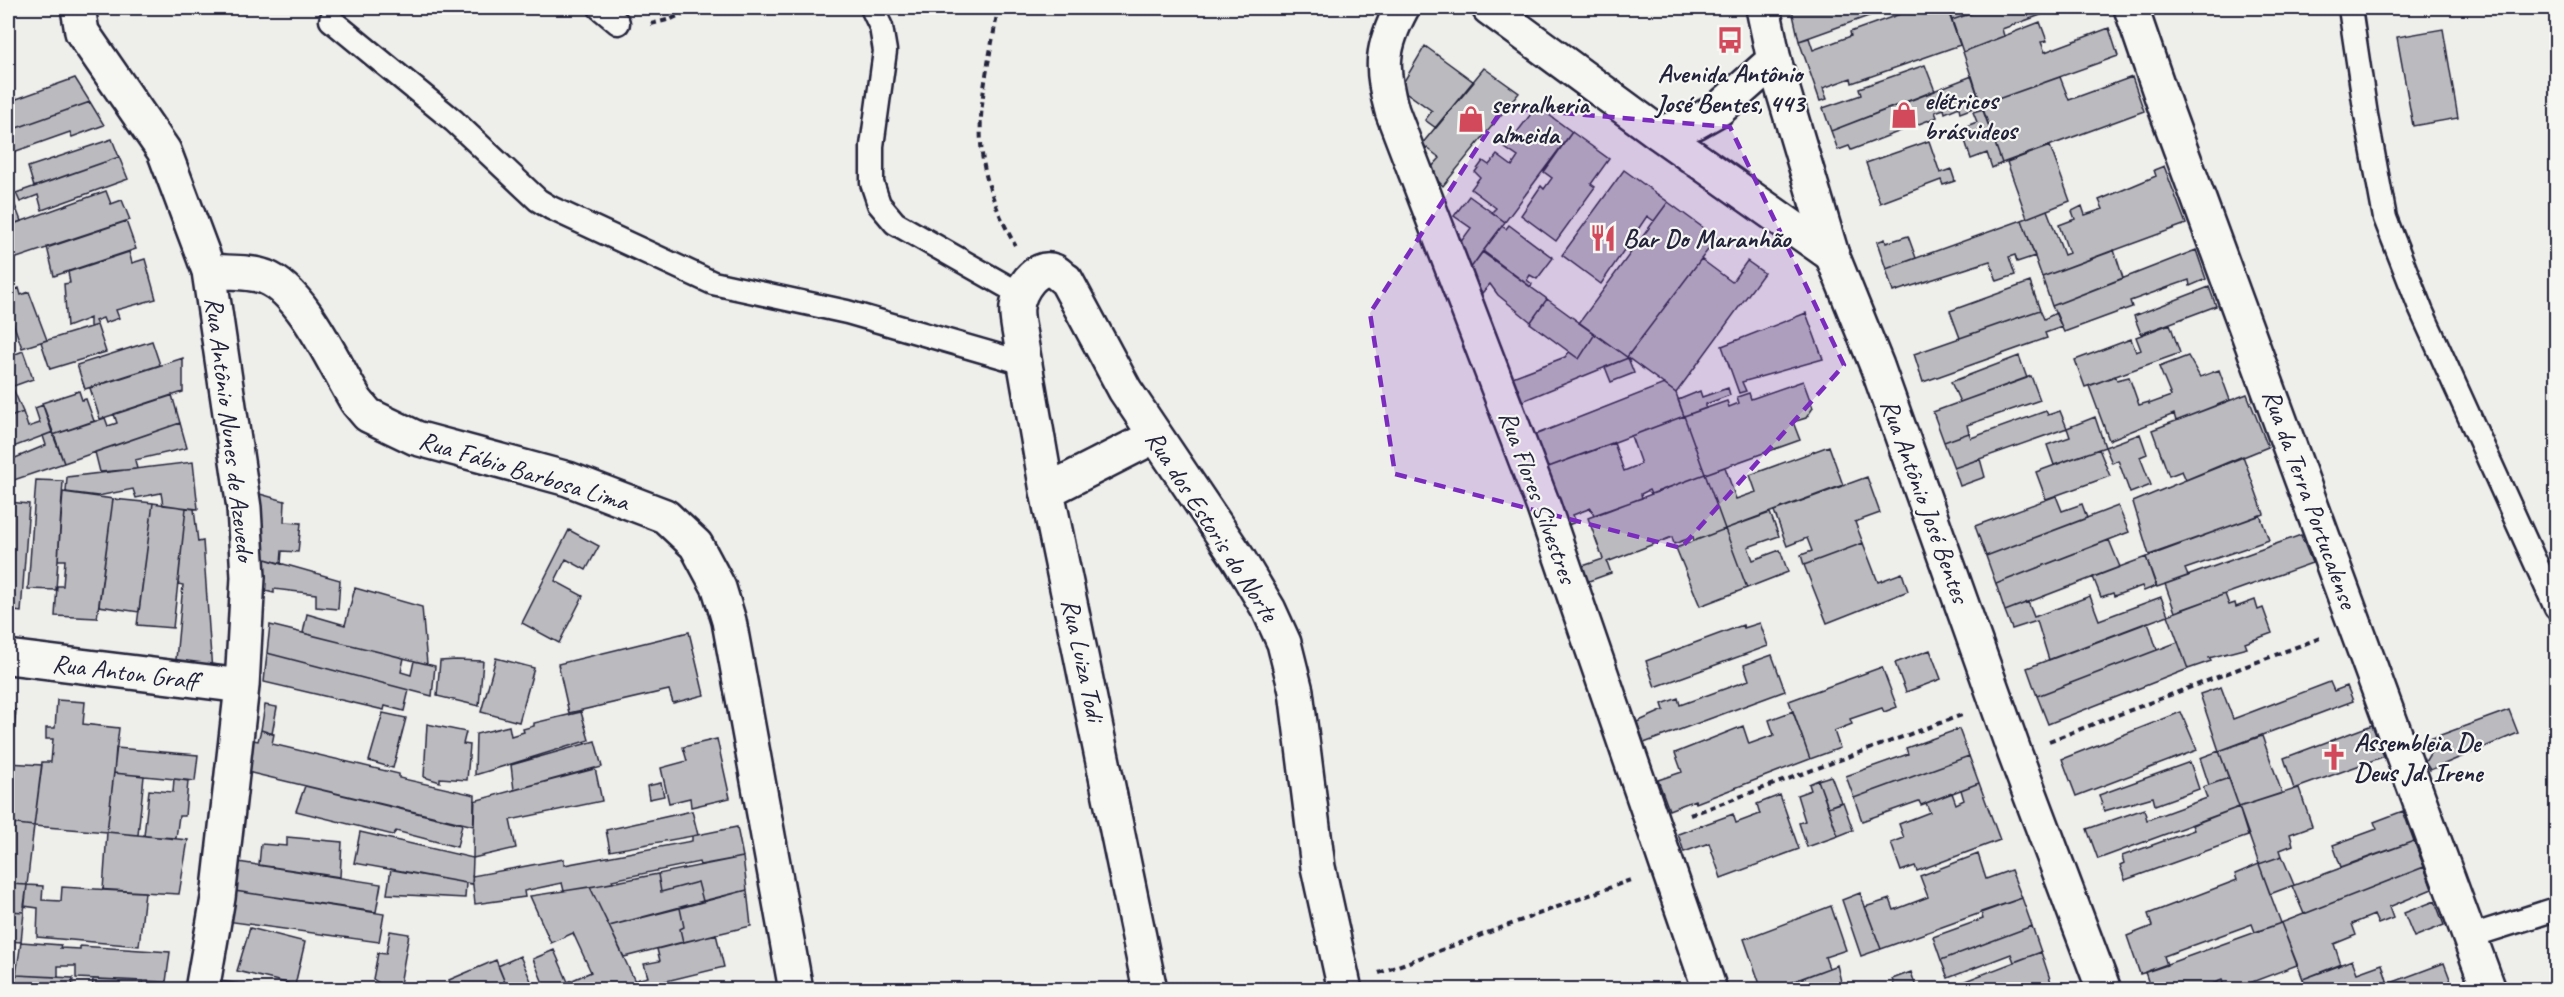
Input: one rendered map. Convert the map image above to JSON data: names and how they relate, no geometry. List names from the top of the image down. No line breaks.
{"streets":{"street":["Rua Antônio Nunes de Azevedo","Rua Fábio Barbosa Lima","Rua Flores Silvestres","Rua da Terra Portucalense","Rua Antônio José Bentes","Rua dos Estoris do Norte","Rua Luiza Todi","Rua Anton Graff"]},"crossings":[["Rua Antônio Nunes de Azevedo","Rua Fábio Barbosa Lima"],["Rua Antônio Nunes de Azevedo","Rua Anton Graff"],["Rua dos Estoris do Norte","Rua Luiza Todi"]],"places":{"bus stop":["Avenida Antônio José Bentes, 443"],"shop":["elétricos brásvideos","serralheria almeida"],"restaurant":["Bar Do Maranhão"],"church":["Assembleia De Deus Jd. Irene"]}}
